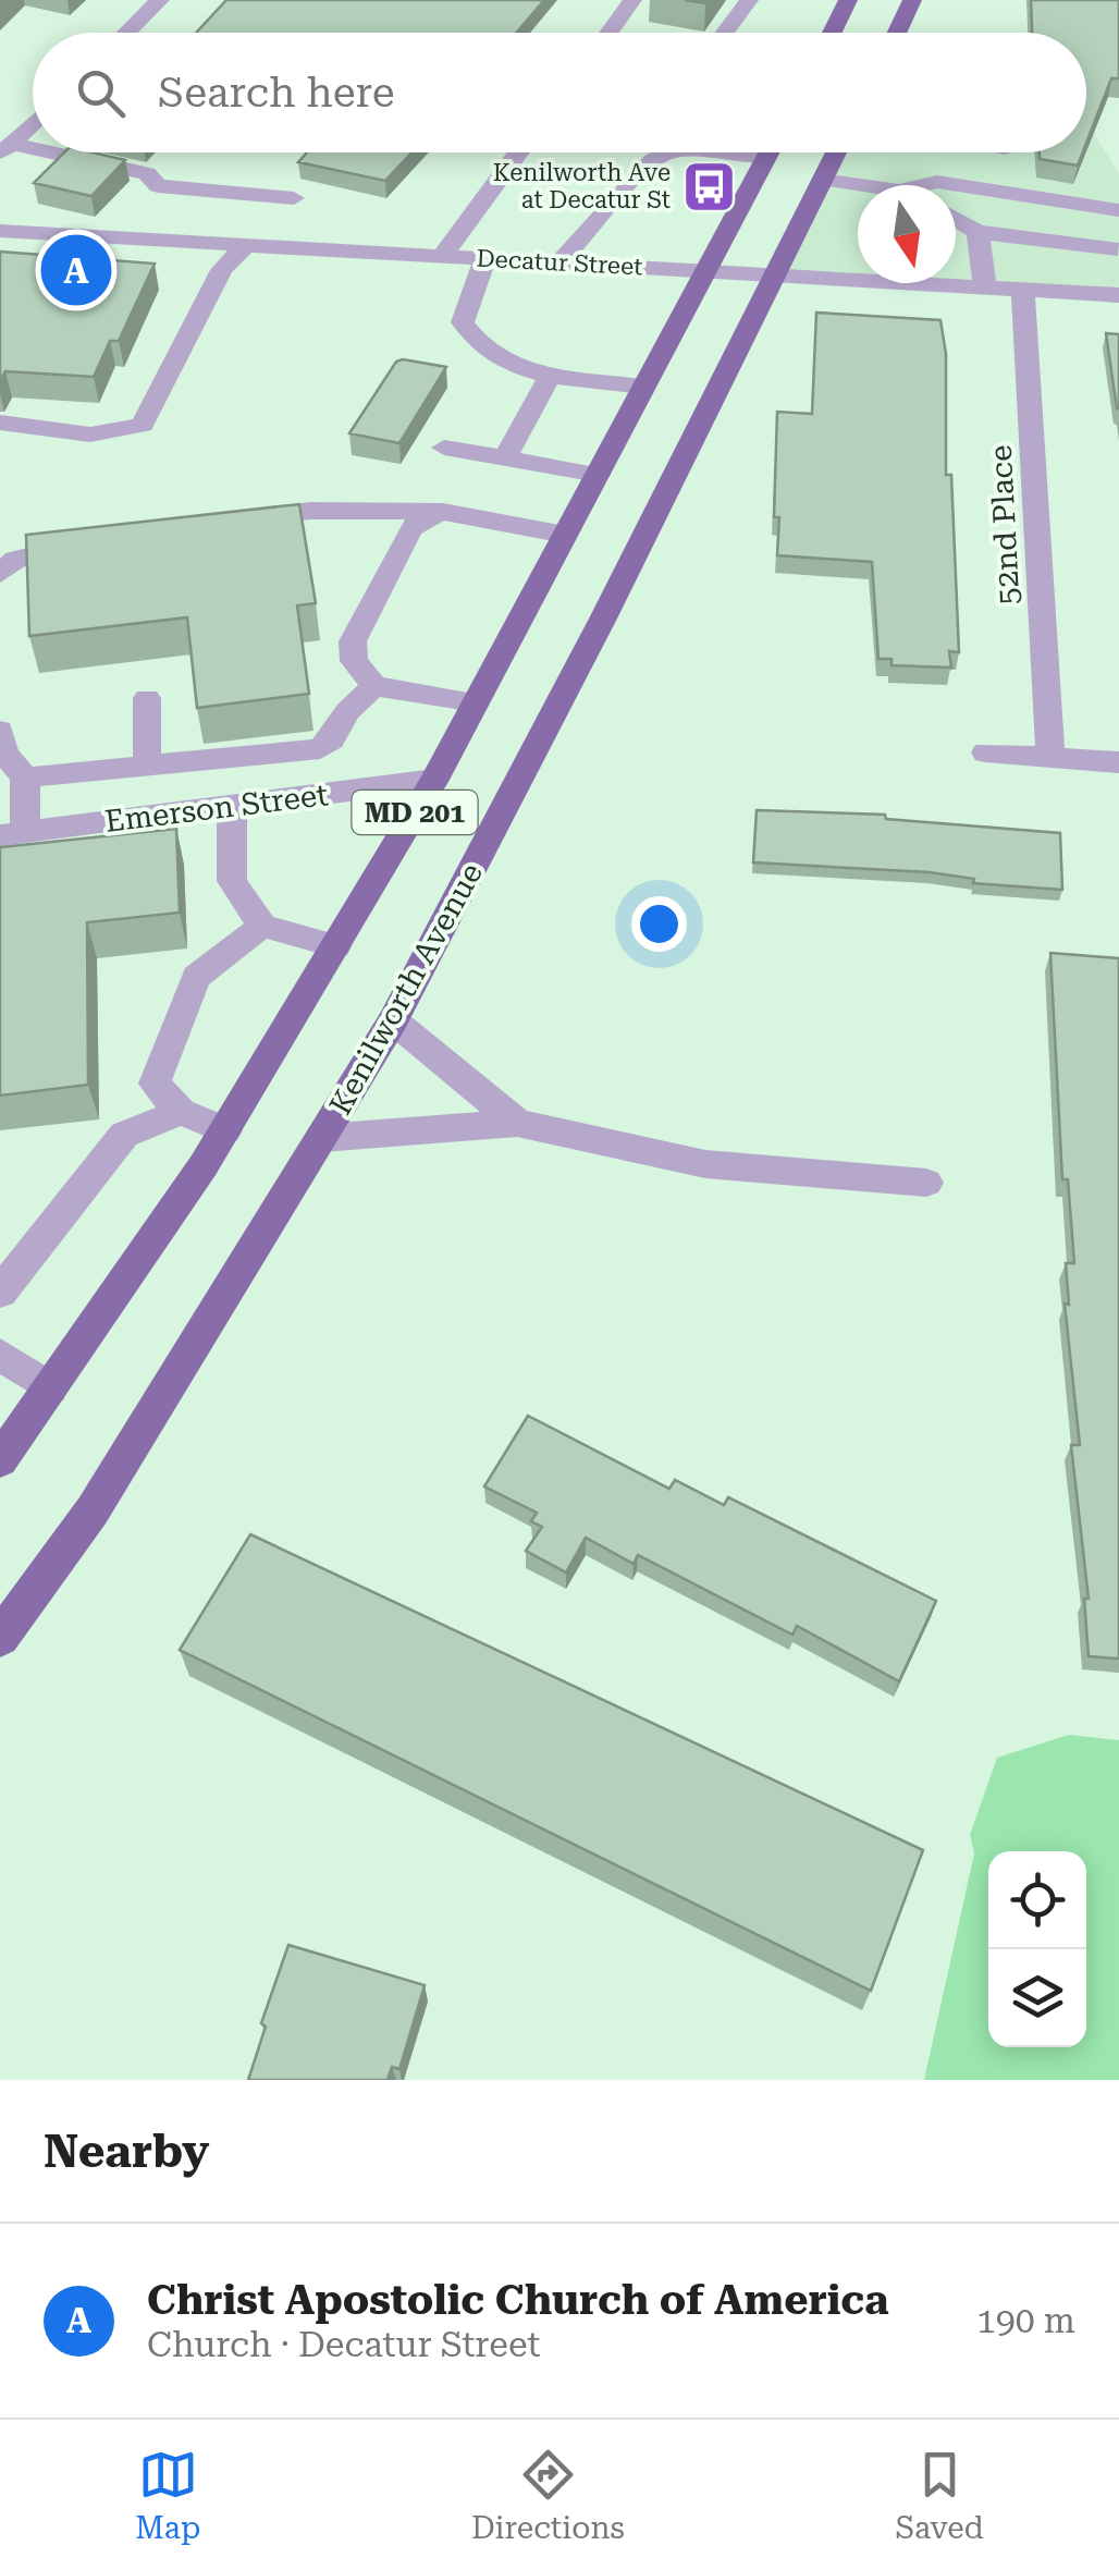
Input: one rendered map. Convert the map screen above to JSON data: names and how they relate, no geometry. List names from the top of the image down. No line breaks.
{"streets":{"main road":["MD 201","Kenilworth Avenue"],"street":["Decatur Street","52nd Place","Emerson Street"]},"crossings":[["Decatur Street","52nd Place"],["Decatur Street","MD 201"],["Decatur Street","Kenilworth Avenue"],["Emerson Street","MD 201"]],"places":{"bus stop":["Kenilworth Ave at Decatur St"]},"north":"bottom","page":{"search":"Search here","pins":"A","heading":"Nearby","list":[{"mark":"A","name":"Christ Apostolic Church of America","note":"Church · Decatur Street","value":"190 m"}],"nav":["Map","Directions","Saved"]}}
